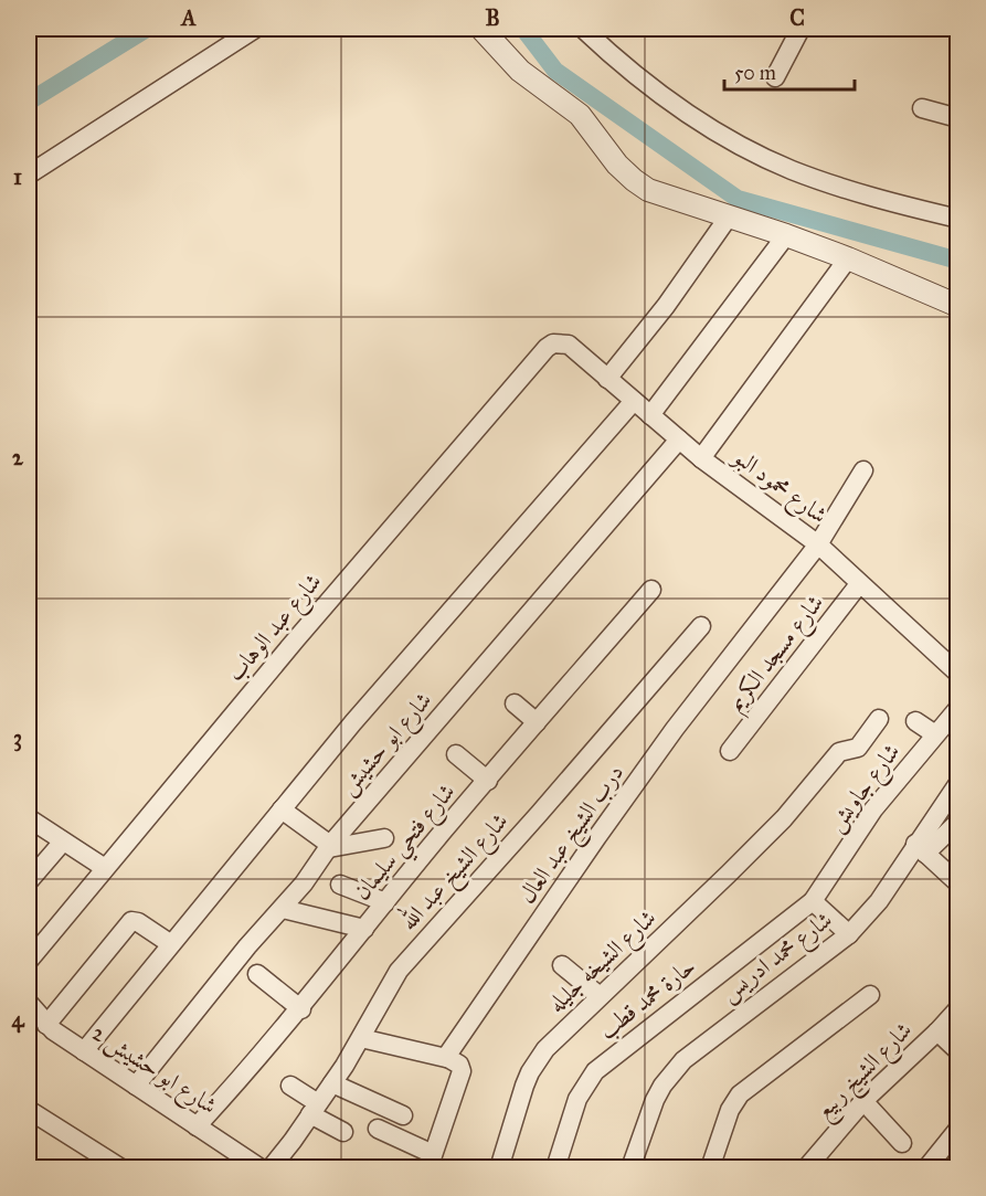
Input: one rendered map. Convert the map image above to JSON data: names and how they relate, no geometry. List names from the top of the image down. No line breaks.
{"streets":{"street":["شارع محمود البو","شارع عبد الوهاب","شارع مسجد الكريم","شارع ابو حشيش","شارع جاويش","درب الشيخ عبد العال","شارع فتحي سليمان","شارع الشيخ عبد الله","شارع محمد ادريس","شارع الشيخه جليله","حارة محمد قطب","شارع ابو حشيش 2","شارع الشيخ ربيع"]},"crossings":[["شارع محمود البو","شارع عبد الوهاب"],["شارع محمود البو","شارع مسجد الكريم"],["شارع محمود البو","شارع ابو حشيش"],["شارع محمود البو","درب الشيخ عبد العال"],["شارع ابو حشيش","شارع ابو حشيش 2"],["شارع جاويش","حارة محمد قطب"],["شارع فتحي سليمان","شارع ابو حشيش 2"]],"scale_bar":"50 m","grid":{"columns":["A","B","C"],"rows":["1","2","3","4"]}}
